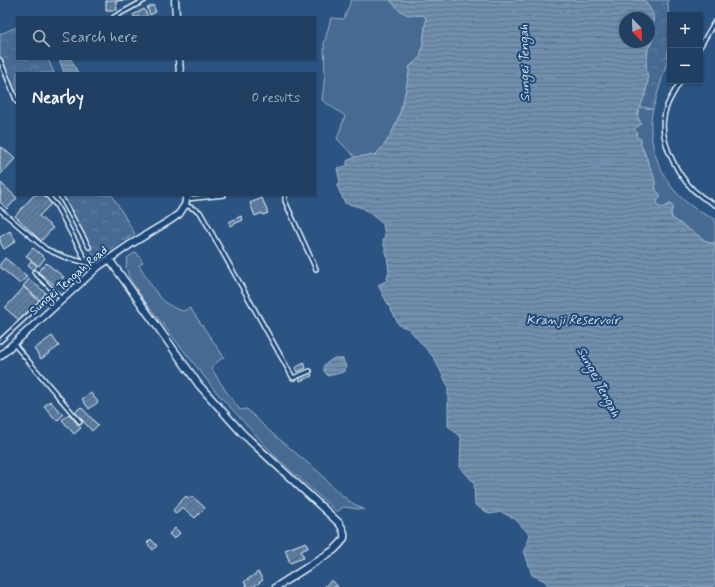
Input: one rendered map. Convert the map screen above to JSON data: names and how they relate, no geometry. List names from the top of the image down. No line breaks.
{"streets":{"street":["Sungei Tengah Road"]},"water":["Sungei Tengah","Kranji Reservoir"],"north":"bottom right","page":{"map_buttons":["+","−"],"search":"Search here","heading":["Nearby","0 results"]}}
